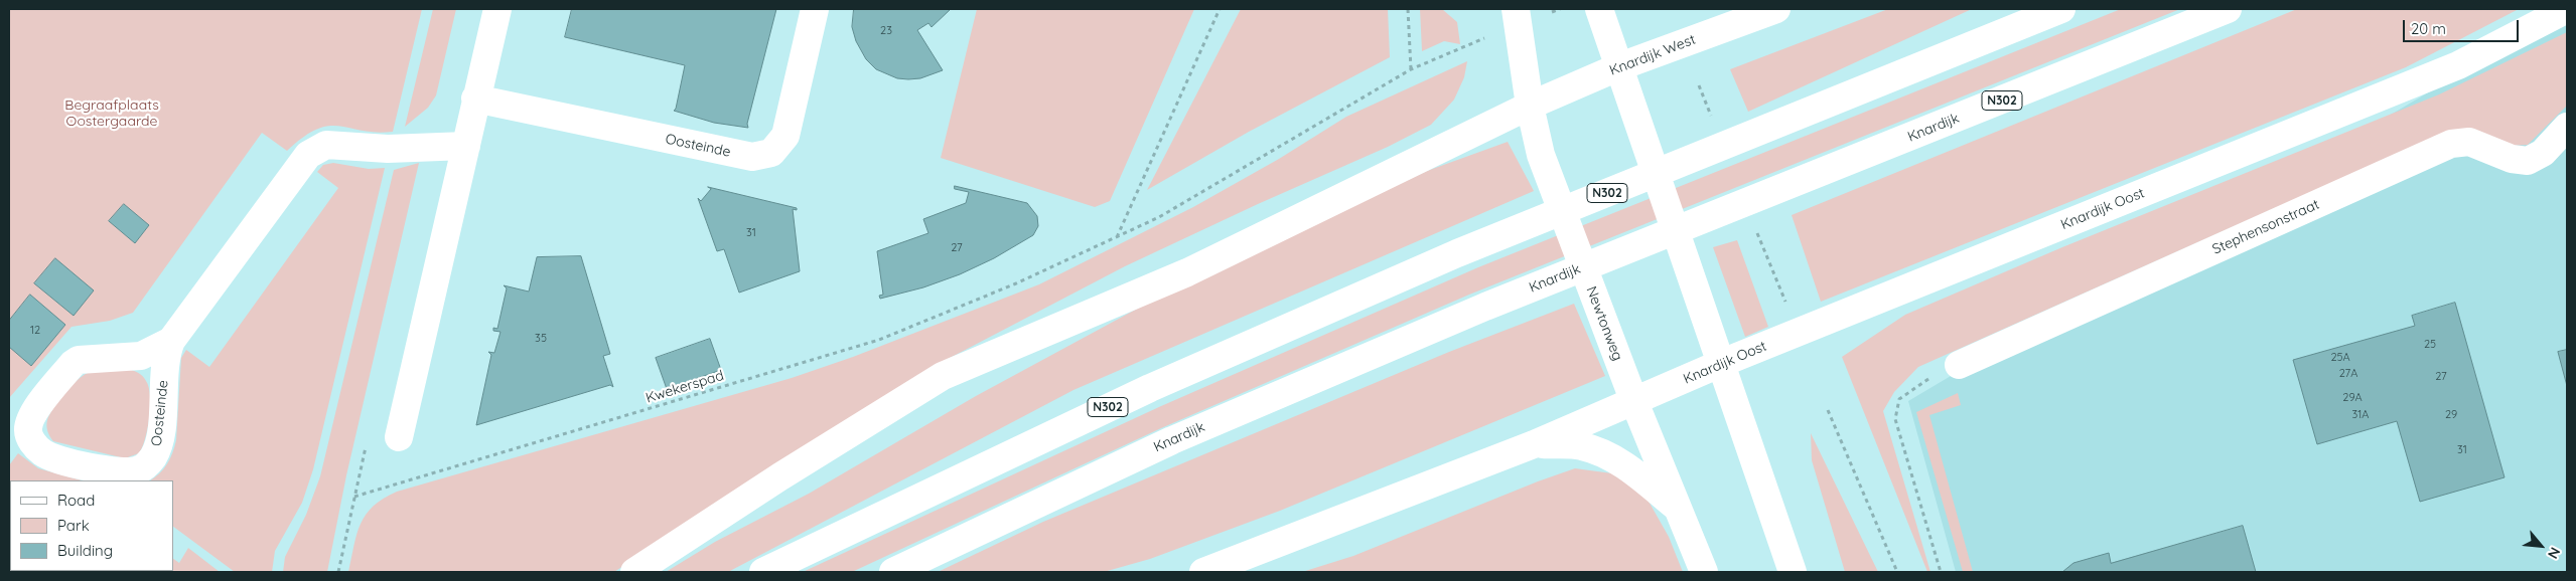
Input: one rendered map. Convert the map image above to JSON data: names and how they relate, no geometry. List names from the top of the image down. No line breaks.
{"streets":{"main road":["Knardijk West","N302","Knardijk","Oosteinde","Knardijk Oost","Stephensonstraat","Newtonweg"],"path":["Kwekerspad"]},"crossings":[["Knardijk West","Newtonweg"],["Knardijk Oost","Newtonweg"]],"parks":["Begraafplaats Oostergaarde"],"house_numbers":["23","31","27","12","35","25","25A","27A","27","29A","31A","29","31"],"legend":["Road","Park","Building"],"scale_bar":"20 m","north":"bottom right"}
